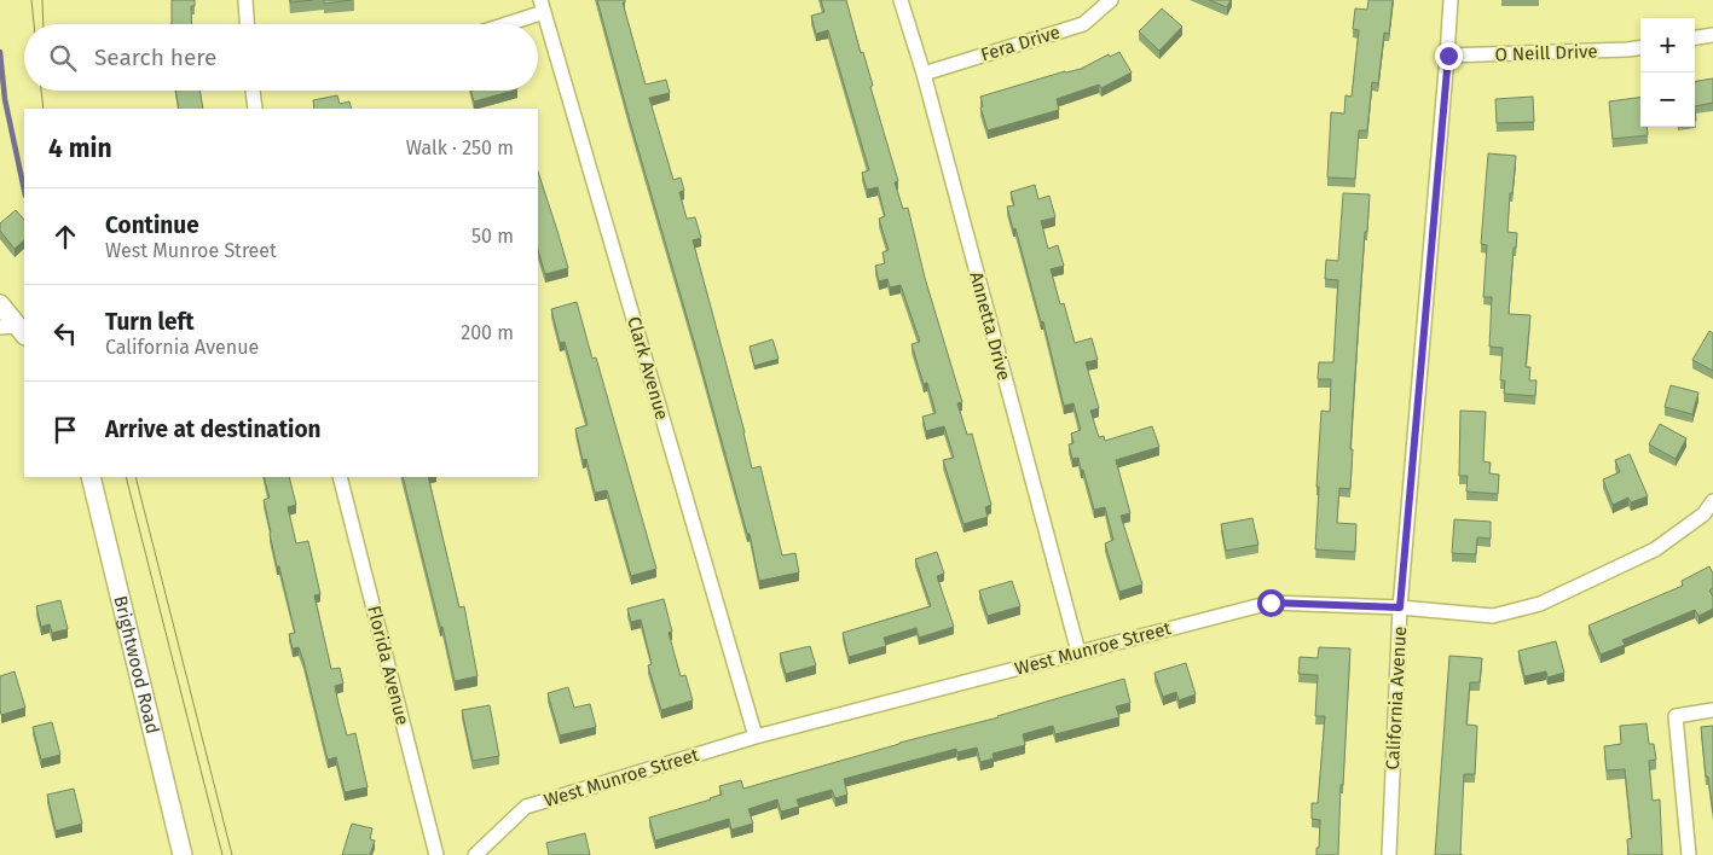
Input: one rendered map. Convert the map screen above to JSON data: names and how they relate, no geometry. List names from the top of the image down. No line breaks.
{"streets":{"street":["Fera Drive","O Neill Drive","Annetta Drive","Clark Avenue","West Munroe Street","Brightwood Road","Florida Avenue","California Avenue"]},"crossings":[["Fera Drive","Annetta Drive"],["O Neill Drive","California Avenue"],["Annetta Drive","West Munroe Street"],["Clark Avenue","West Munroe Street"],["West Munroe Street","California Avenue"]],"page":{"map_buttons":["+","−"],"search":"Search here","heading":["4 min","Walk · 250 m"],"list":[["Continue","West Munroe Street","50 m"],["Turn left","California Avenue","200 m"],"Arrive at destination"]}}
